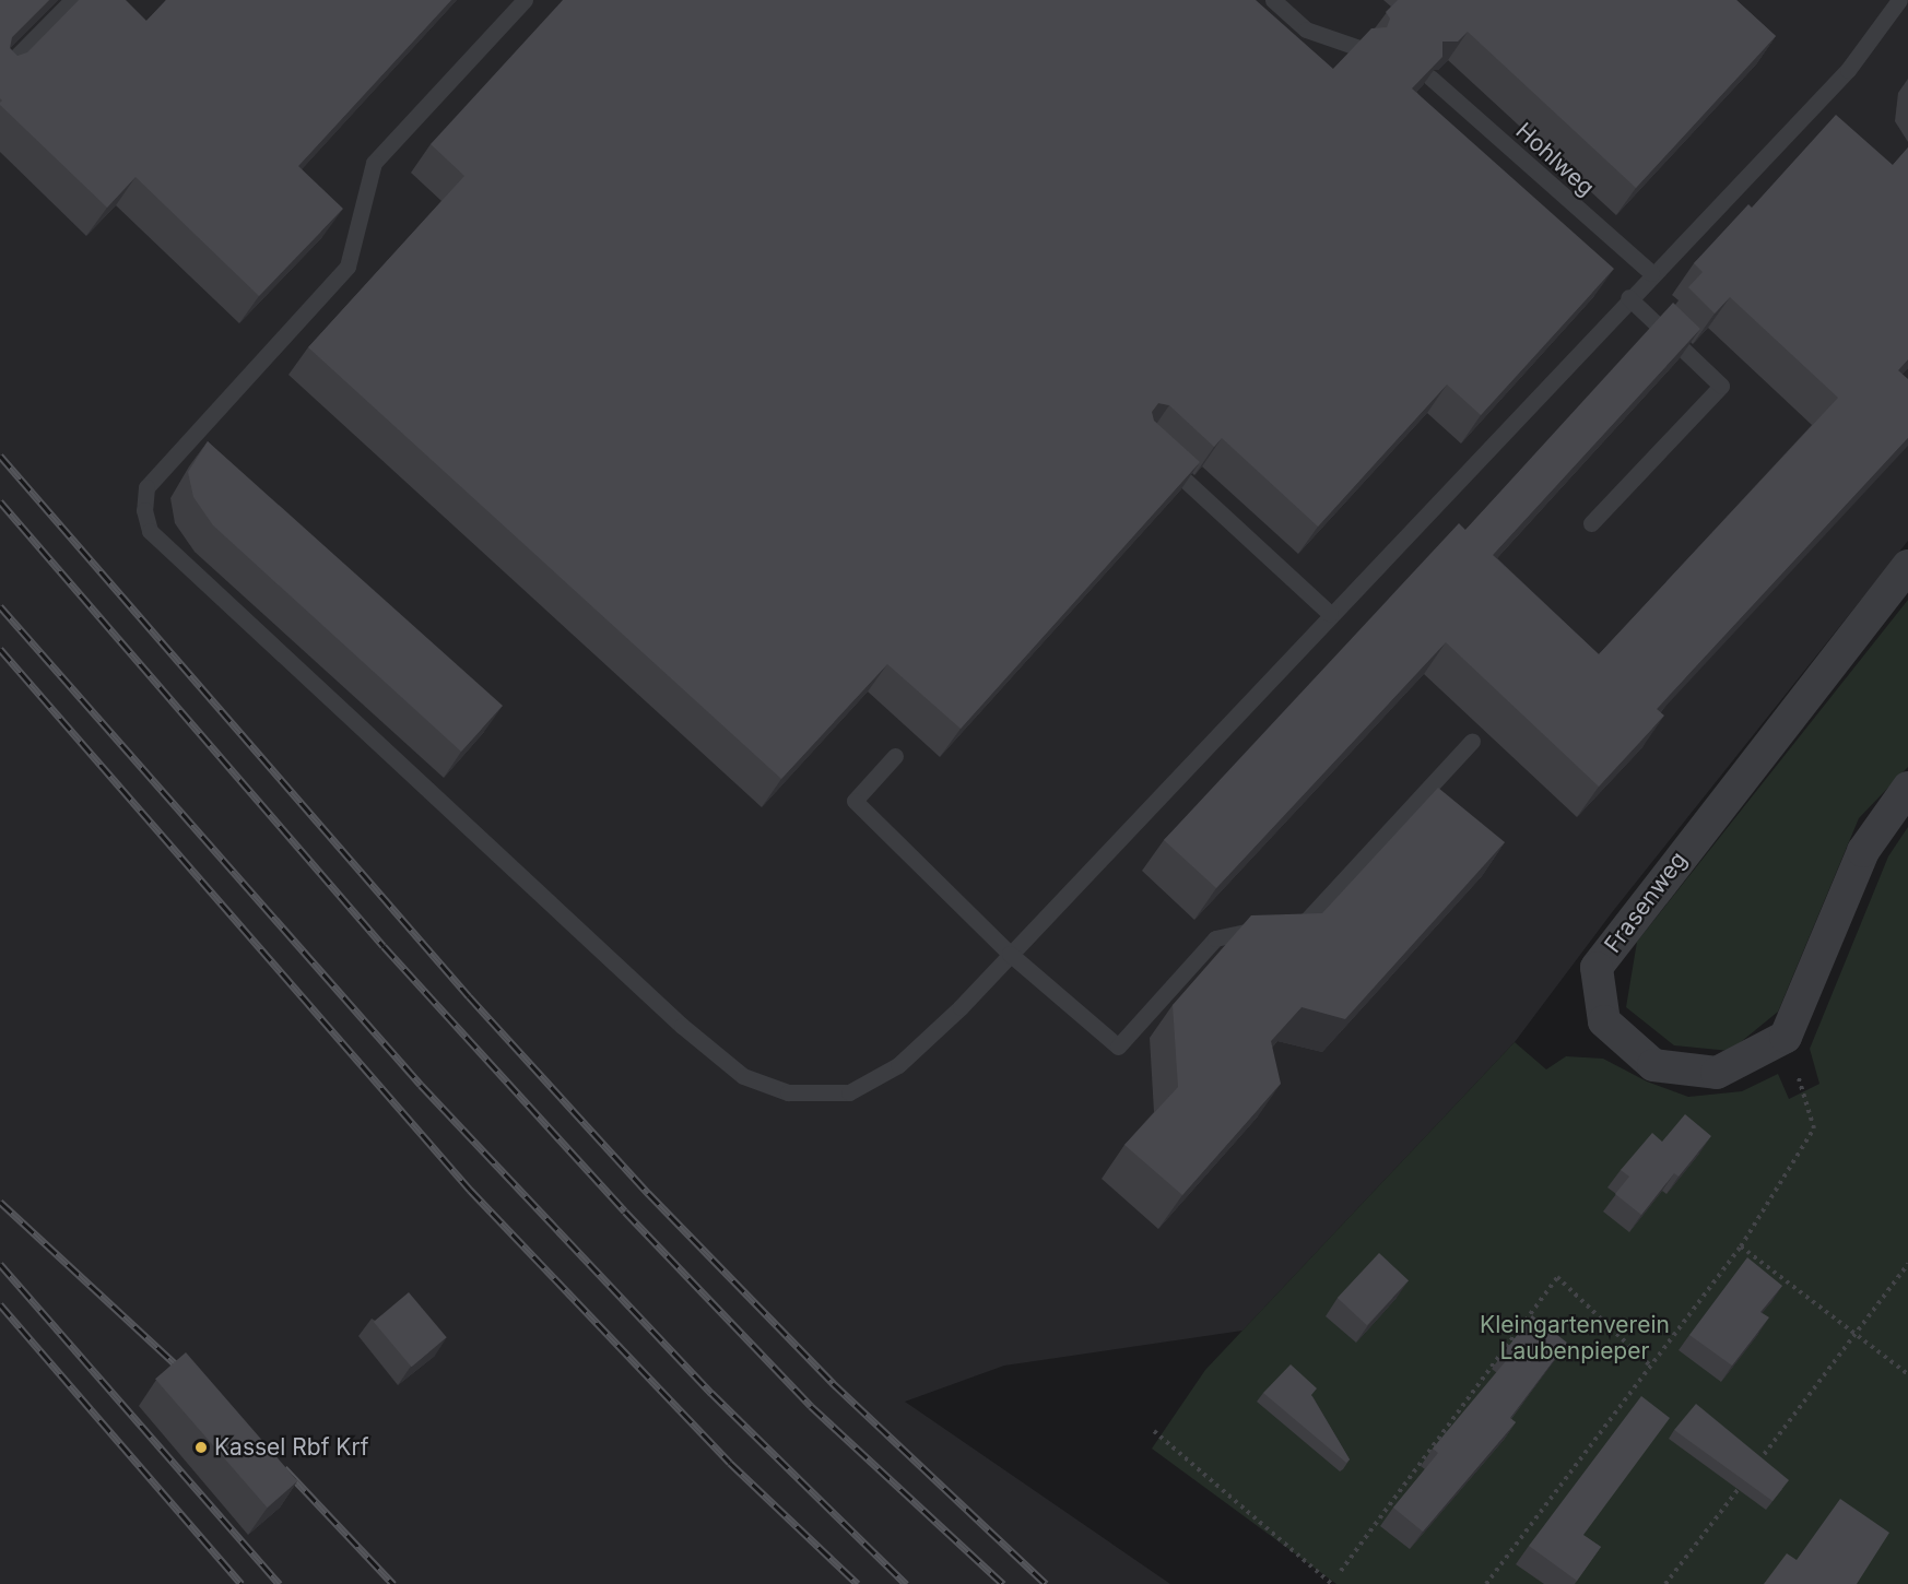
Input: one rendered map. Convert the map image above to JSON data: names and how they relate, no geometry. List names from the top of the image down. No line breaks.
{"streets":{"street":["Frasenweg"],"lane":["Hohlweg"]},"parks":["Kleingartenverein Laubenpieper"],"places":["Kassel Rbf Krf"]}
